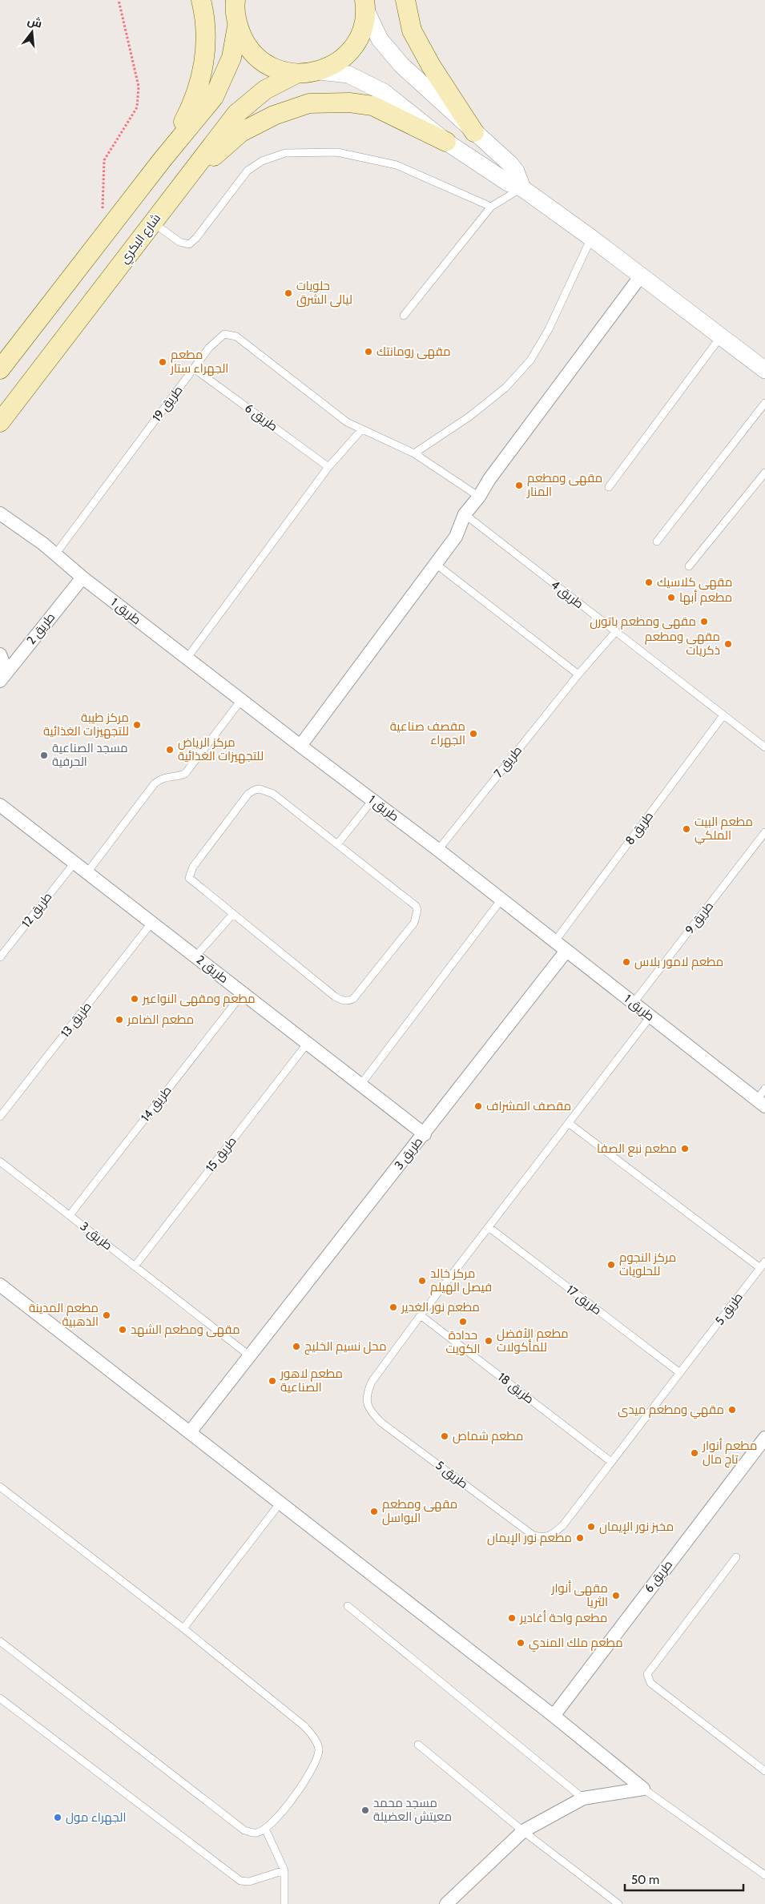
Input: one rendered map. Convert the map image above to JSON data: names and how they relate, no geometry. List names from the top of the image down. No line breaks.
{"streets":{"main road":["شارع البكري"],"street":["طريق 6","طريق 1","طريق 2","طريق 3"],"lane":["طريق 19","طريق 4","طريق 7","طريق 8","طريق 12","طريق 9","طريق 13","طريق 14","طريق 15","طريق 17","طريق 5","طريق 18"]},"crossings":[["طريق 19","طريق 6"],["طريق 19","طريق 1"],["طريق 4","طريق 7"],["طريق 4","طريق 8"],["طريق 1","طريق 2"],["طريق 1","طريق 7"],["طريق 1","طريق 8"],["طريق 1","طريق 9"],["طريق 1","طريق 3"],["طريق 1","طريق 5"],["طريق 2","طريق 12"],["طريق 2","طريق 13"],["طريق 2","طريق 14"],["طريق 2","طريق 3"],["طريق 2","طريق 15"],["طريق 14","طريق 3"],["طريق 3","طريق 15"],["طريق 17","طريق 5"],["طريق 5","طريق 18"]],"places":["حلويات ليالى الشرق","مقهى رومانتك","مطعم الجهراء ستار","مقهى ومطعم المنار","مقهى كلاسيك","مطعم أبها","مقهى ومطعم باتورن","مقهى ومطعم ذكريات","مركز طيبة للتجهيزات الغذائية","مقصف صناعية الجهراء","مركز الرياض للتجهيزات الغذائية","مسجد الصناعية الحرفية","مطعم البيت الملكي","مطعم لامور بلاس","مطعم ومقهى النواعير","مطعم الضامر","مقصف المشراف","مطعم نبع الصفا","مركز النجوم للحلويات","مركز خالد فيصل الهيلم","مطعم نور الغدير","مطعم المدينة الذهبية","حدادة الكويت","مقهى ومطعم الشهد","مطعم الأفضل للمأكولات","محل نسيم الخليج","مطعم لاهور الصناعية","مقهي ومطعم ميدى","مطعم شماص","مطعم أنوار تاج مال","مقهى ومطعم البواسل","مخبز نور الإيمان","مطعم نور الإيمان","مقهى أنوار الثريا","مطعم واحة أغادير","مطعم ملك المندي","مسجد محمد معيتش العضيلة","الجهراء مول"],"scale_bar":"50 m","north":"top"}
